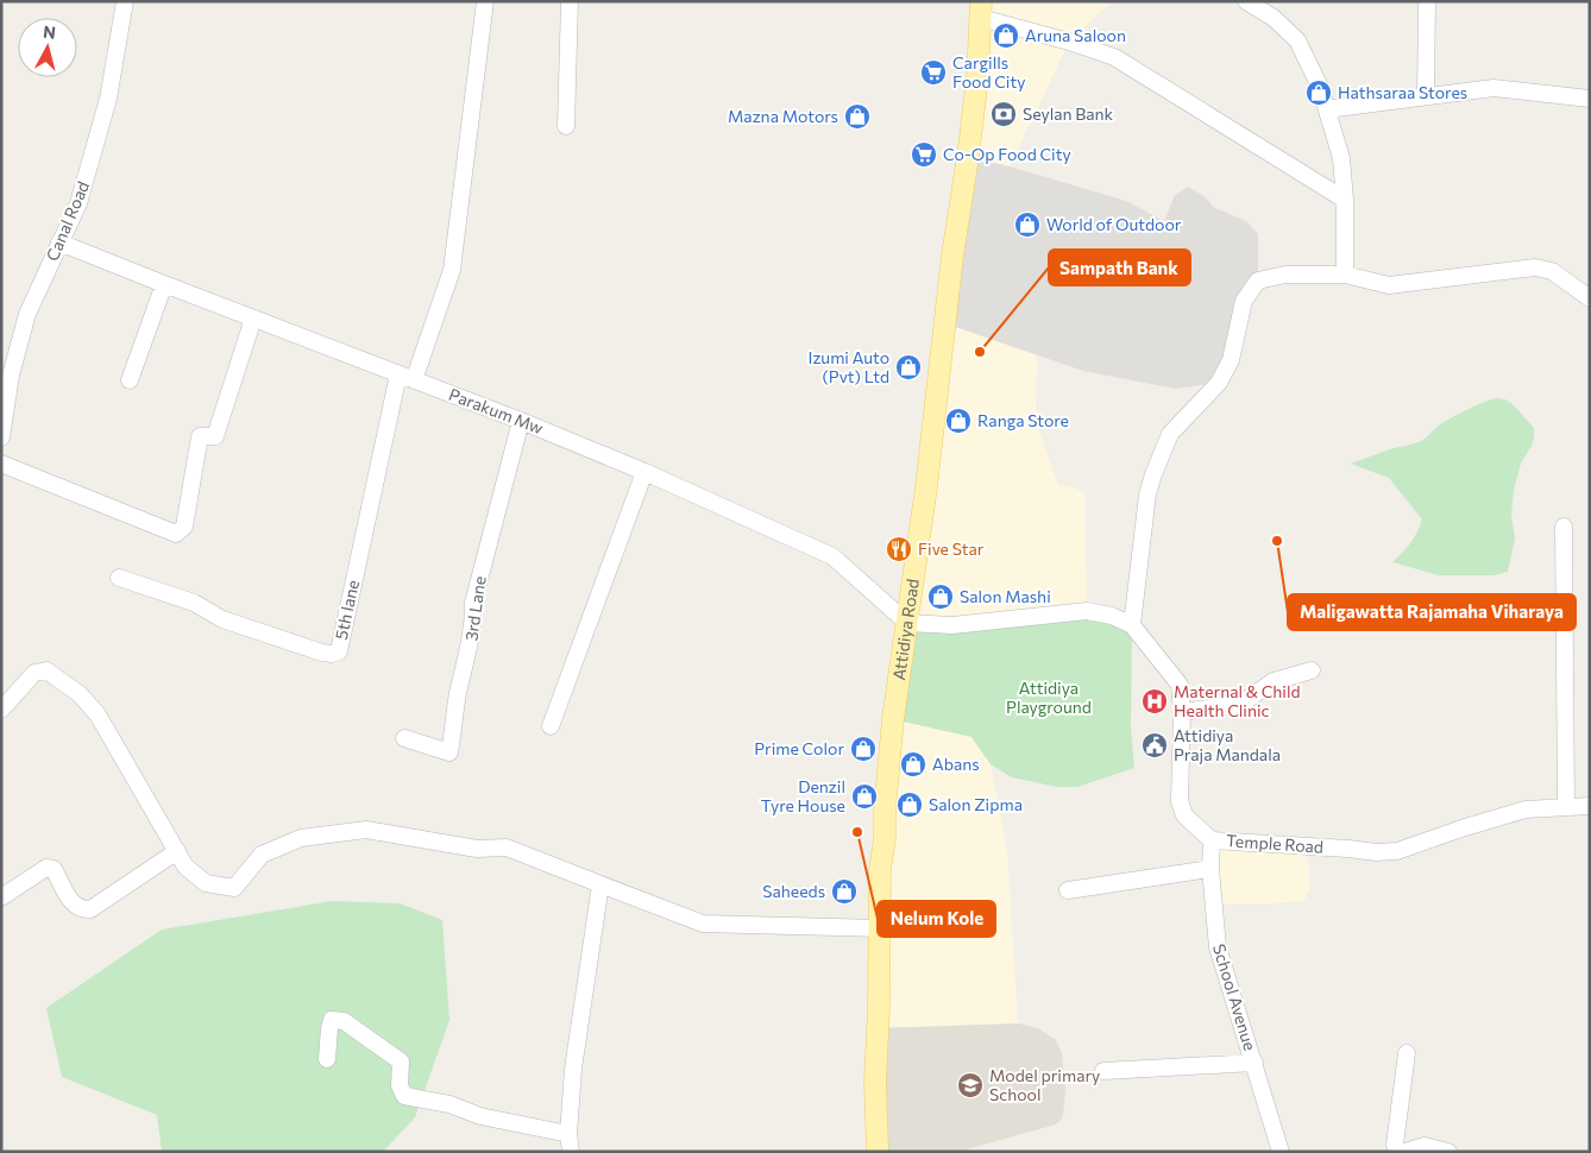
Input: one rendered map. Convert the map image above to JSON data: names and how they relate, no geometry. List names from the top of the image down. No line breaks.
{"streets":{"main road":["Attidiya Road"],"street":["Canal Road","Parakum Mw","3rd Lane","5th lane","Temple Road","School Avenue"]},"crossings":[["Canal Road","Parakum Mw"],["Parakum Mw","3rd Lane"],["Parakum Mw","5th lane"],["Parakum Mw","Attidiya Road"],["Parakum Mw","Temple Road"],["Attidiya Road","Temple Road"],["Temple Road","School Avenue"]],"parks":["Attidiya Playground"],"places":{"shop":["Aruna Saloon","Hathsaraa Stores","Mazna Motors","World of Outdoor","Izumi Auto (Pvt) Ltd","Ranga Store","Salon Mashi","Prime Color","Abans","Denzil Tyre House","Salon Zipma","Saheeds"],"supermarket":["Cargills Food City","Co-Op Food City"],"bank":["Seylan Bank"],"other":["Sampath Bank","Maligawatta Rajamaha Viharaya","Nelum Kole"],"restaurant":["Five Star"],"hospital":["Maternal & Child Health Clinic"],"public building":["Attidiya Praja Mandala"],"school or university":["Model primary School"]},"north":"top"}
